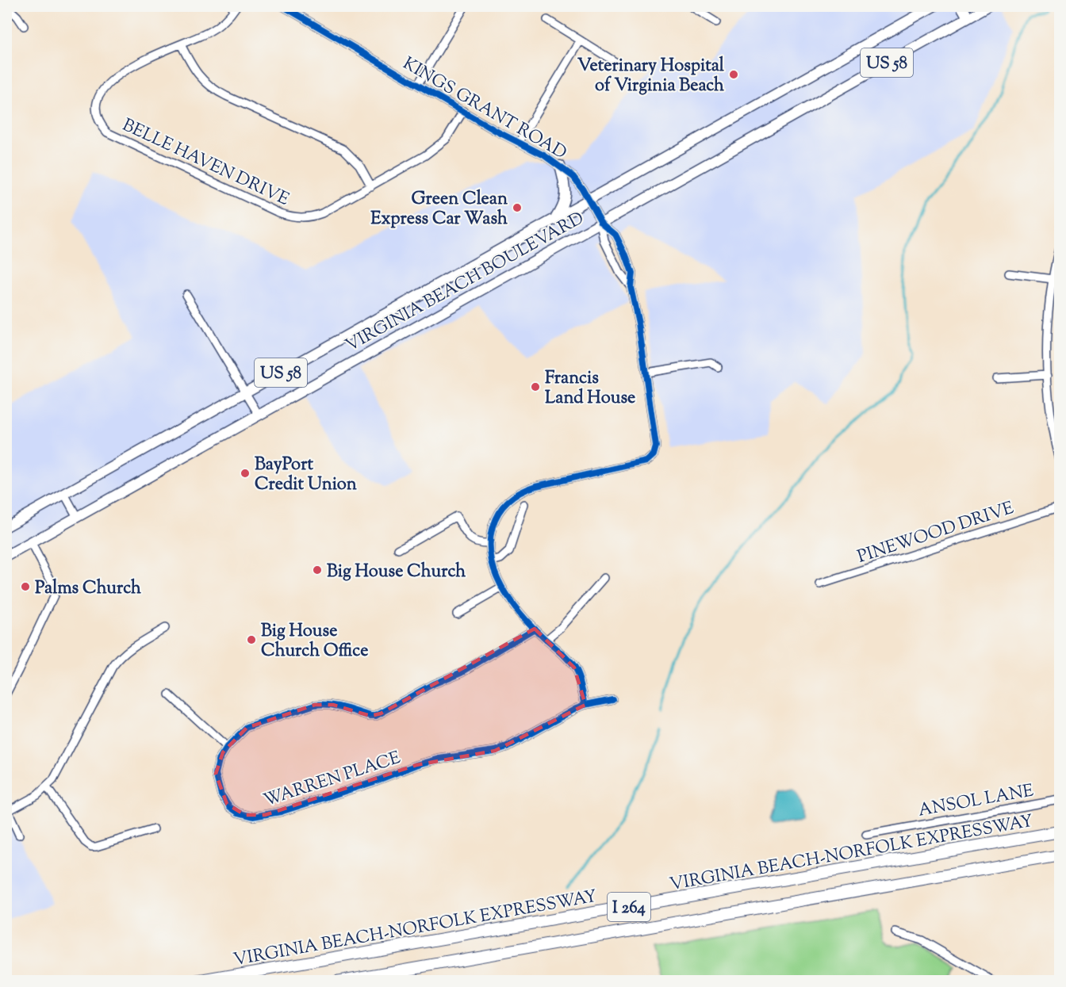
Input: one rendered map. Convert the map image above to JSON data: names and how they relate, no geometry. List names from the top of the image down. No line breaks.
{"streets":{"highway":["VIRGINIA BEACH-NORFOLK EXPRESSWAY","I 264"],"main road":["US 58","VIRGINIA BEACH BOULEVARD"],"street":["KINGS GRANT ROAD","BELLE HAVEN DRIVE","PINEWOOD DRIVE","WARREN PLACE","ANSOL LANE"]},"crossings":[["KINGS GRANT ROAD","BELLE HAVEN DRIVE"],["KINGS GRANT ROAD","VIRGINIA BEACH BOULEVARD"]],"places":["Veterinary Hospital of Virginia Beach","Green Clean Express Car Wash","Francis Land House","BayPort Credit Union","Big House Church","Palms Church","Big House Church Office"]}
